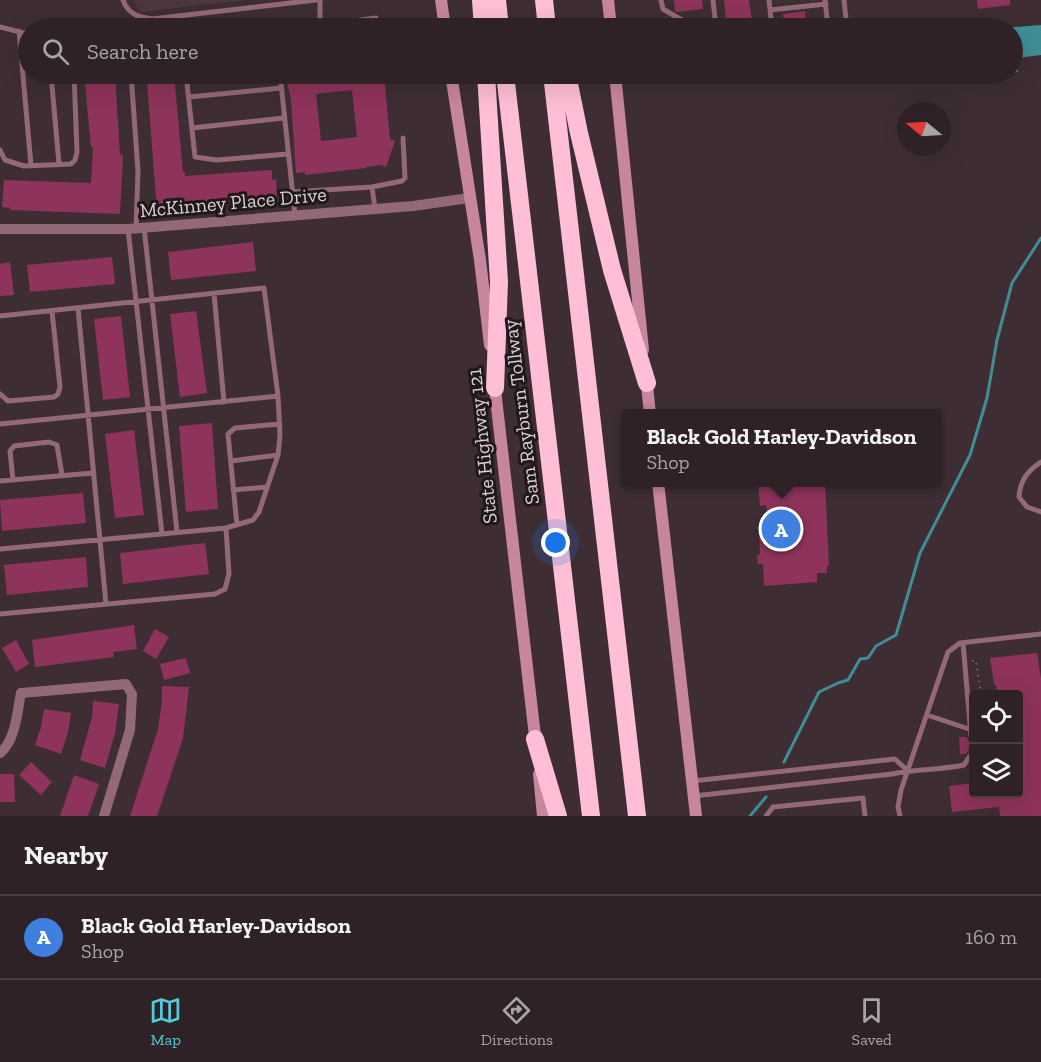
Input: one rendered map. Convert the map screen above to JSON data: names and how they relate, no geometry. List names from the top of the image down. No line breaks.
{"streets":{"highway":["Sam Rayburn Tollway"],"main road":["State Highway 121"],"street":["McKinney Place Drive"]},"crossings":[["McKinney Place Drive","State Highway 121"]],"north":"left","page":{"search":"Search here","popup":["Black Gold Harley-Davidson","Shop"],"pins":"A","heading":"Nearby","list":[{"mark":"A","name":"Black Gold Harley-Davidson","note":"Shop","value":"160 m"}],"nav":["Map","Directions","Saved"]}}
